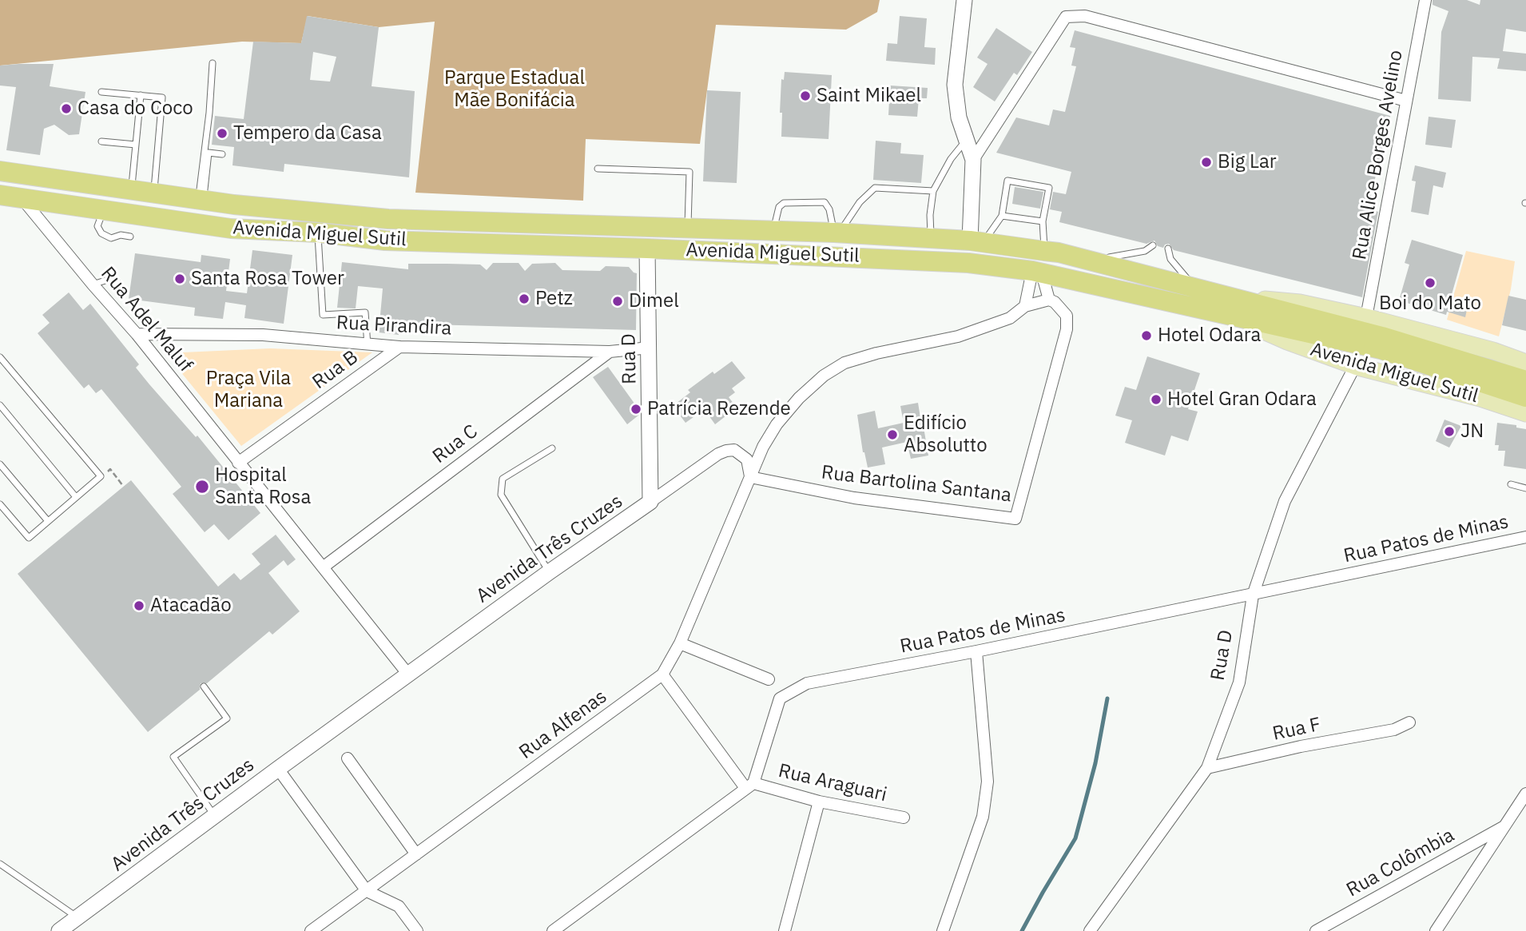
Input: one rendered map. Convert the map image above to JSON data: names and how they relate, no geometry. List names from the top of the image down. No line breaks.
{"streets":{"highway":["Avenida Miguel Sutil"],"street":["Rua Alice Borges Avelino","Rua Adel Maluf","Rua Pirandira","Rua D","Rua B","Rua C","Rua Bartolina Santana","Rua Patos de Minas","Avenida Três Cruzes","Rua Alfenas","Rua F","Rua Araguari","Rua Colômbia"]},"crossings":[["Rua Alice Borges Avelino","Avenida Miguel Sutil"],["Avenida Miguel Sutil","Rua Adel Maluf"],["Avenida Miguel Sutil","Rua D"],["Avenida Miguel Sutil","Rua Bartolina Santana"],["Rua Adel Maluf","Rua Pirandira"],["Rua Adel Maluf","Rua B"],["Rua Adel Maluf","Rua C"],["Rua Adel Maluf","Avenida Três Cruzes"],["Rua Pirandira","Rua D"],["Rua Pirandira","Rua B"],["Rua Pirandira","Rua C"],["Rua D","Rua Patos de Minas"],["Rua D","Avenida Três Cruzes"],["Rua D","Rua F"],["Rua Bartolina Santana","Avenida Três Cruzes"],["Rua Bartolina Santana","Rua Alfenas"],["Rua Patos de Minas","Rua Araguari"],["Avenida Três Cruzes","Rua Alfenas"]],"parks":["Parque Estadual Mãe Bonifácia","Praça Vila Mariana"],"places":["Saint Mikael","Casa do Coco","Tempero da Casa","Big Lar","Santa Rosa Tower","Boi do Mato","Petz","Dimel","Hotel Odara","Hotel Gran Odara","Patrícia Rezende","JN","Edifício Absolutto","Hospital Santa Rosa","Atacadão"]}
